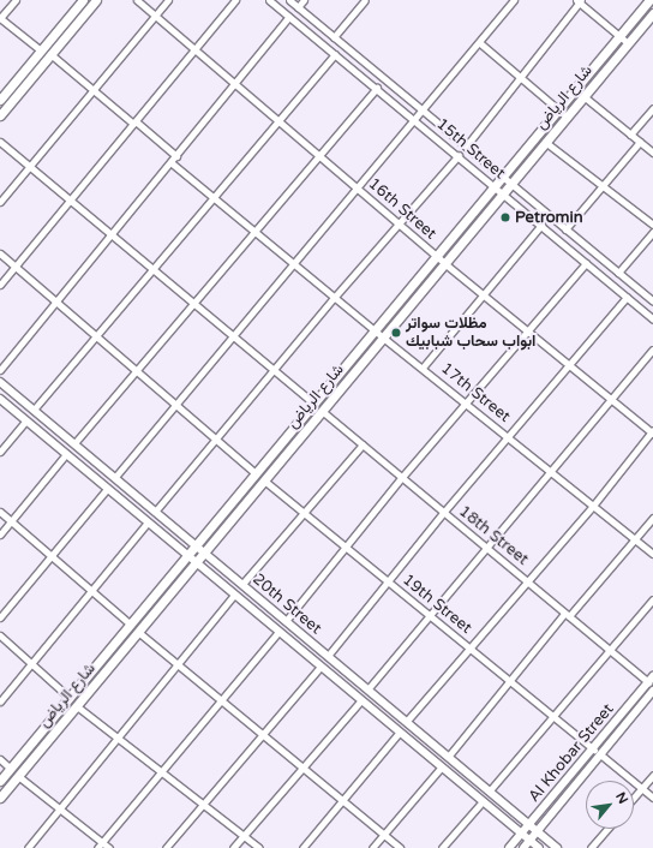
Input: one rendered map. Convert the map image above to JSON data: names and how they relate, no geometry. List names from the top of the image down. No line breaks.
{"streets":{"main road":["شارع الرياض"],"street":["15th Street","16th Street","17th Street","18th Street","20th Street","19th Street","Al Khobar Street"]},"crossings":[["شارع الرياض","15th Street"],["شارع الرياض","16th Street"],["شارع الرياض","17th Street"],["شارع الرياض","18th Street"],["شارع الرياض","20th Street"],["شارع الرياض","19th Street"],["18th Street","Al Khobar Street"],["20th Street","Al Khobar Street"],["19th Street","Al Khobar Street"]],"places":["Petromin","مظلات سواتر ابواب سحاب شبابيك"],"north":"top right"}
